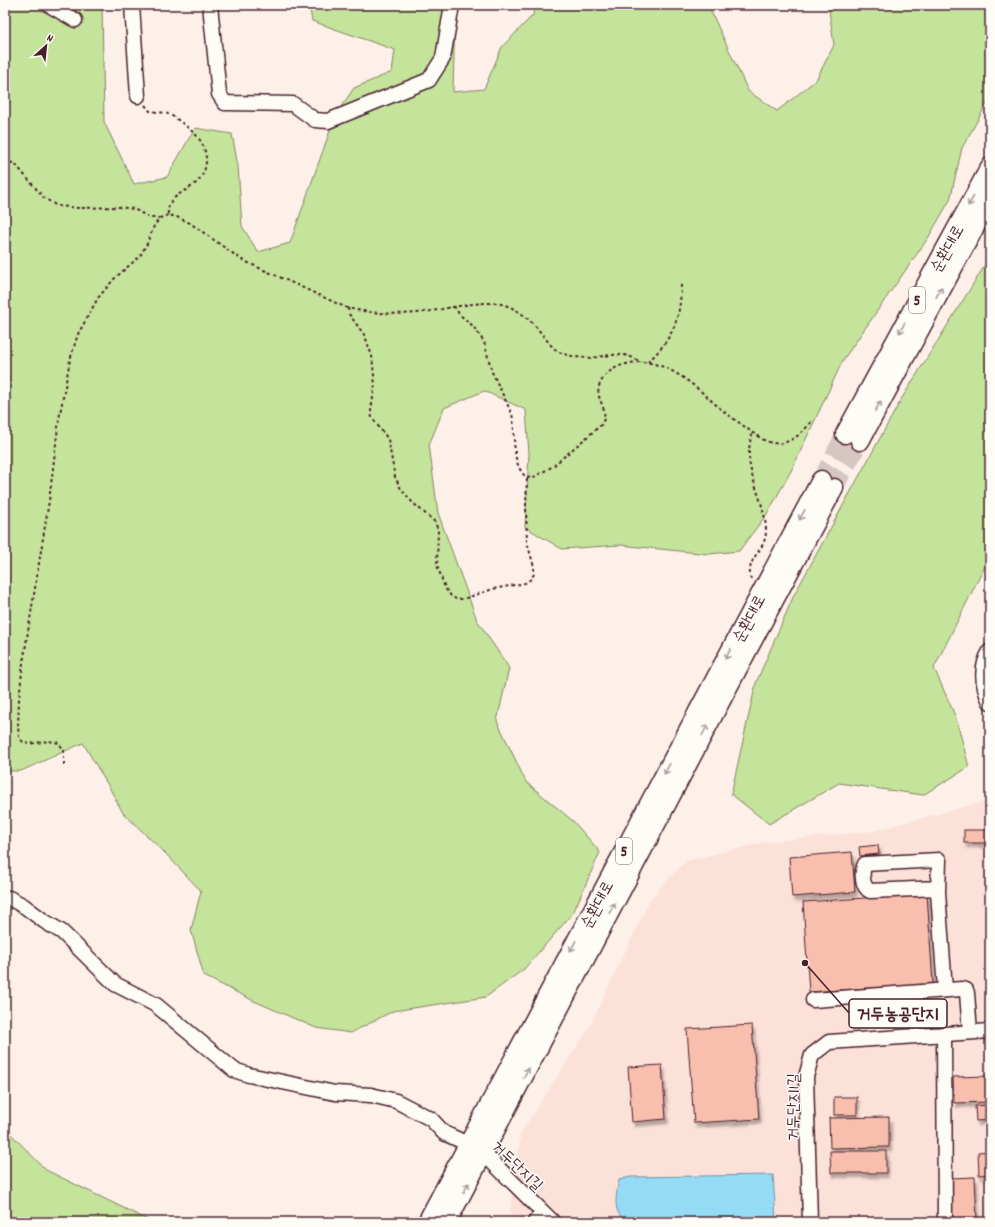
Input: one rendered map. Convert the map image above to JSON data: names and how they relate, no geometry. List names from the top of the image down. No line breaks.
{"streets":{"main road":["순환대로","5"],"street":["거두단지1길","거두단지길"]},"crossings":[["순환대로","거두단지길"]],"places":["거두농공단지"],"north":"top right"}
